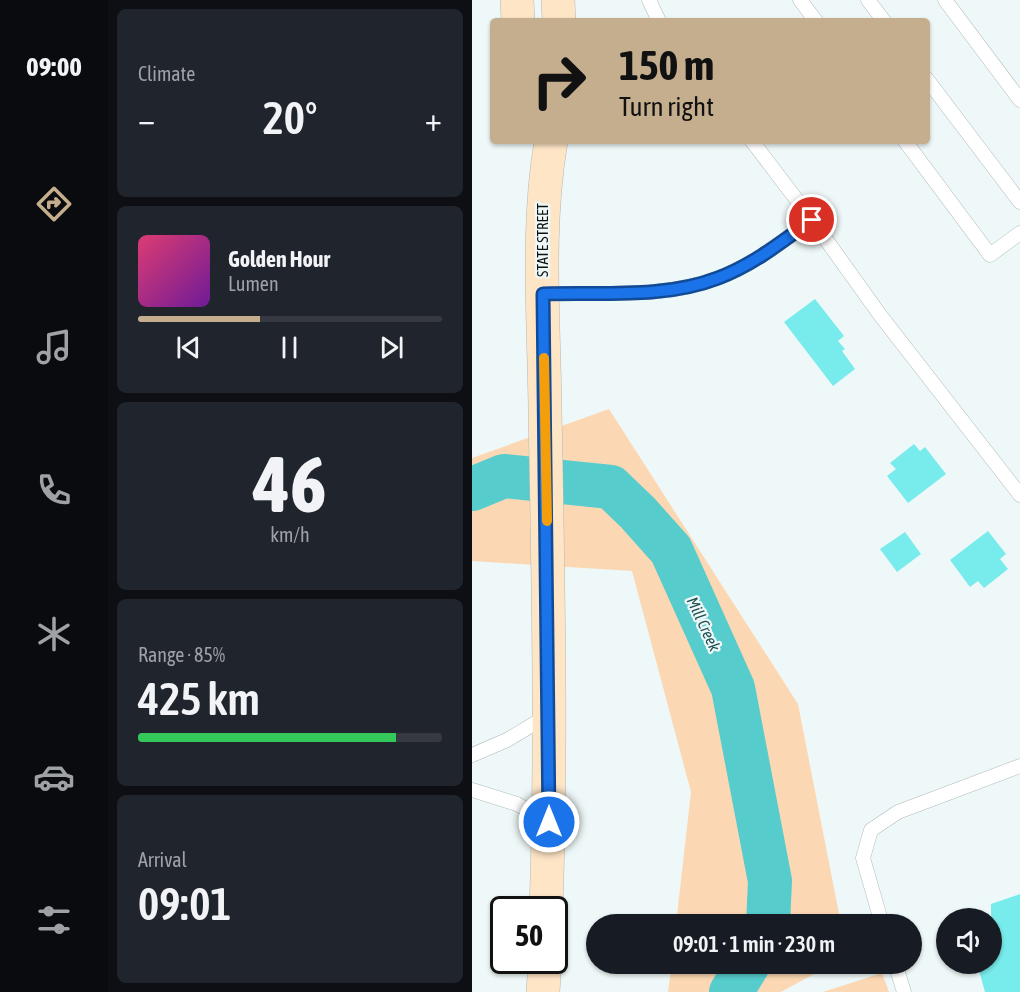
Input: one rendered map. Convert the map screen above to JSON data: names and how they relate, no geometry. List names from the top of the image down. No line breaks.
{"streets":{"main road":["STATE STREET"]},"water":["Mill Creek"],"page":{"tabs":"09:00","tile":["Climate",["46","km/h"],["Range · 85%","425 km"],["Arrival","09:01"]],"turn":["150 m","Turn right"],"heat":["−","20°","+"],"song":["Golden Hour","Lumen"],"limit":"50","trip":"09:01 · 1 min · 230 m"}}
